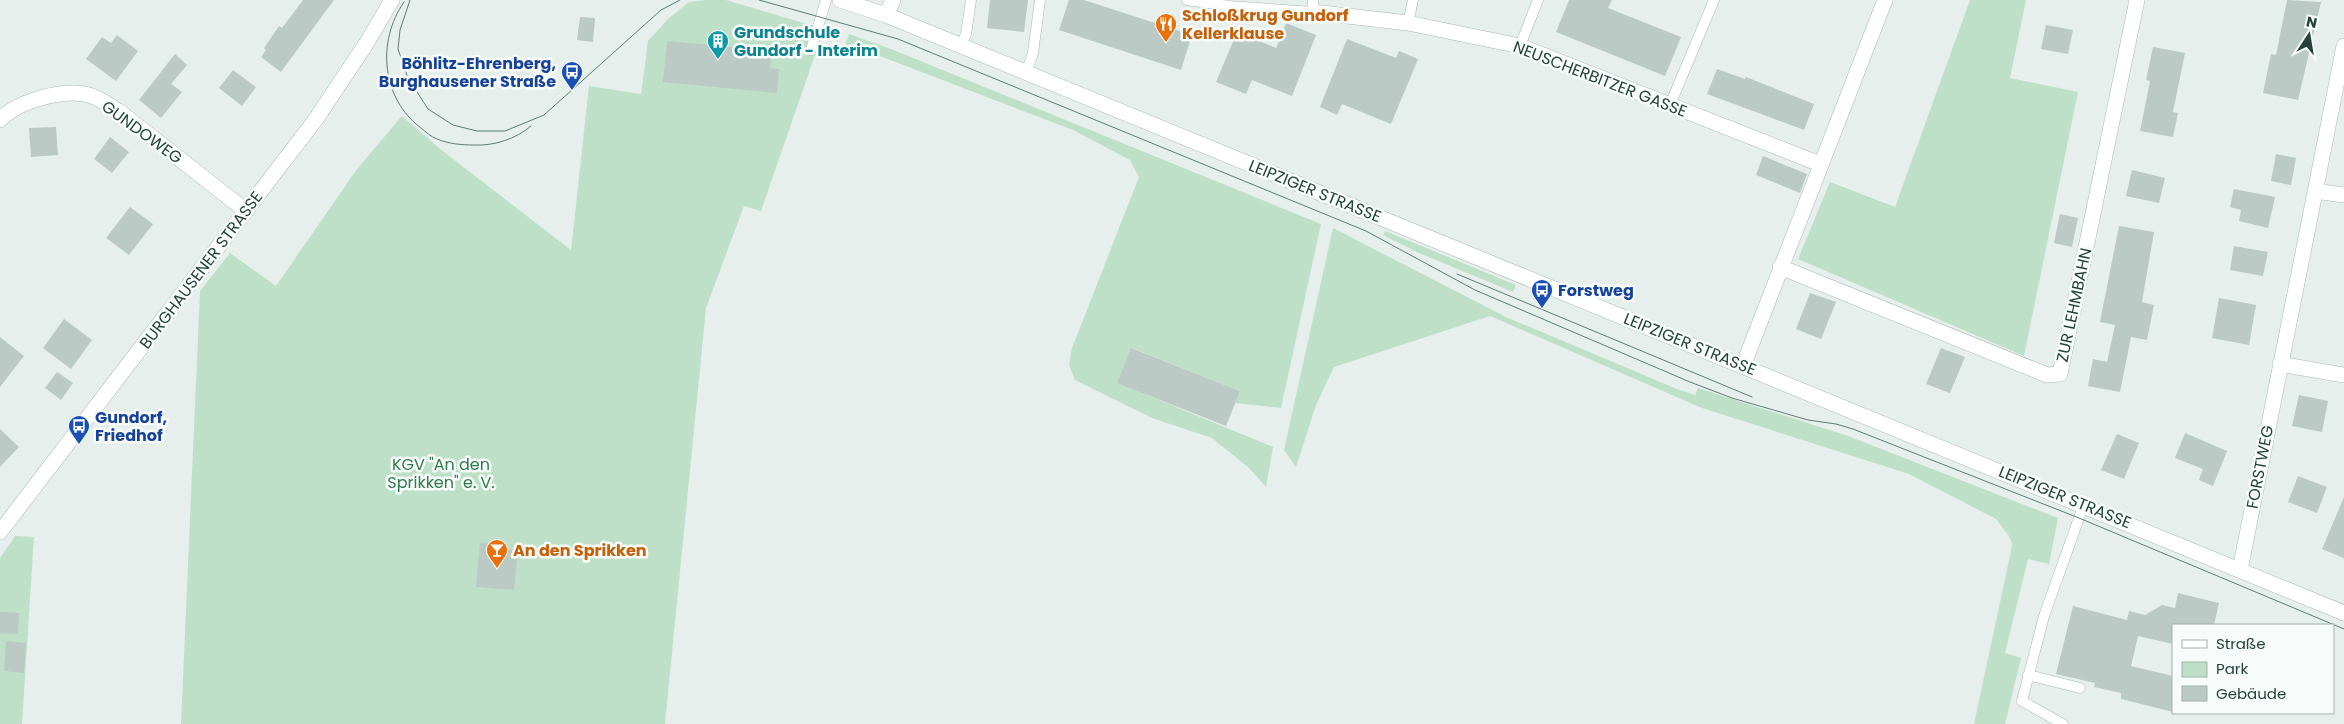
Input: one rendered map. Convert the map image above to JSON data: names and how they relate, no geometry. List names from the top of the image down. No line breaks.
{"streets":{"street":["NEUSCHERBITZER GASSE","GUNDOWEG","LEIPZIGER STRASSE","BURGHAUSENER STRASSE","ZUR LEHMBAHN","FORSTWEG"]},"crossings":[["GUNDOWEG","BURGHAUSENER STRASSE"],["LEIPZIGER STRASSE","FORSTWEG"]],"parks":["KGV \"An den Sprikken\" e. V."],"places":{"restaurant":["Schloßkrug Gundorf Kellerklause"],"building":["Grundschule Gundorf - Interim"],"bus stop":["Böhlitz-Ehrenberg, Burghausener Straße","Forstweg","Gundorf, Friedhof"],"bar":["An den Sprikken"]},"legend":["Straße","Park","Gebäude"],"north":"top"}
